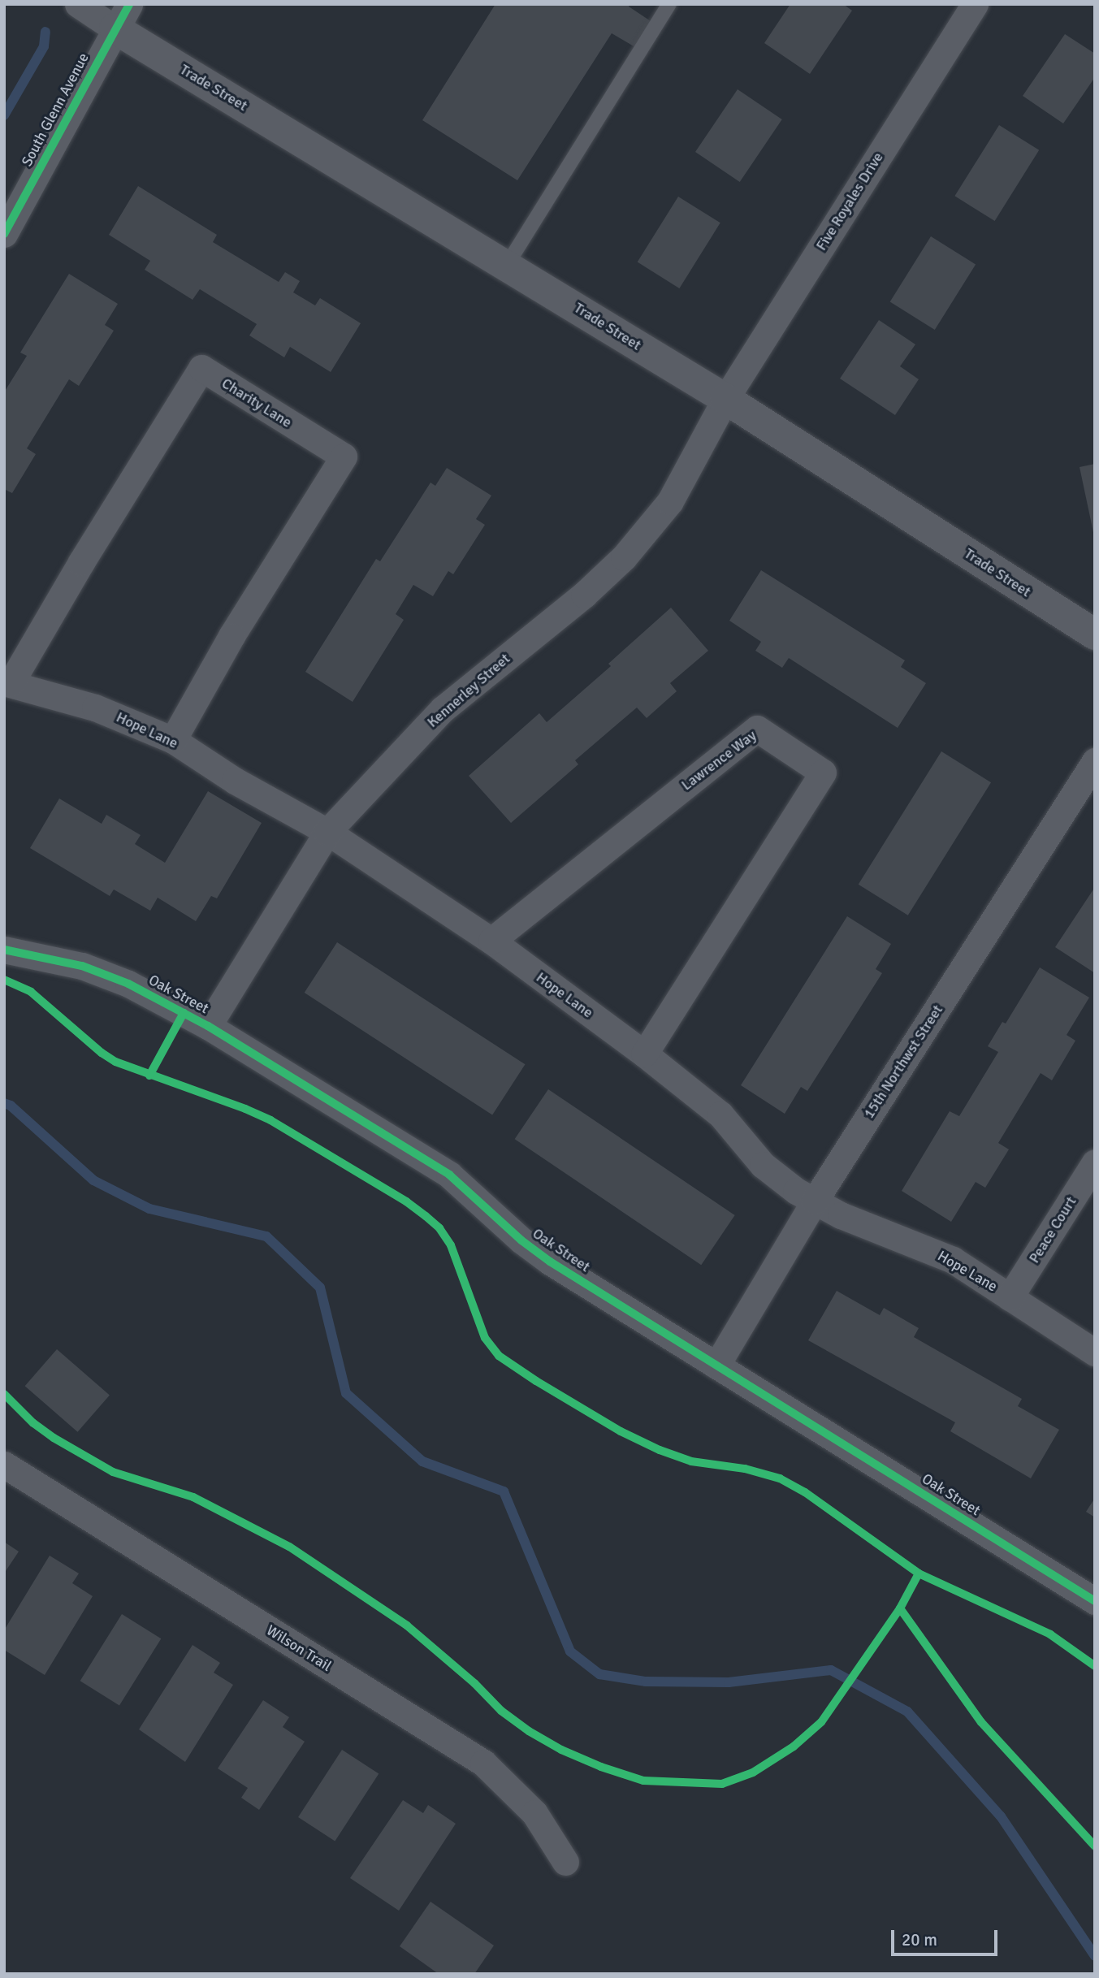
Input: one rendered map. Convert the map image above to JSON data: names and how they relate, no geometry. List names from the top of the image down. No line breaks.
{"streets":{"street":["Trade Street","South Glenn Avenue","Five Royales Drive","Charity Lane","Kennerley Street","Hope Lane","Lawrence Way","Oak Street","15th Northwst Street","Peace Court","Wilson Trail"]},"crossings":[["Trade Street","South Glenn Avenue"],["Trade Street","Five Royales Drive"],["Trade Street","Kennerley Street"],["Five Royales Drive","Kennerley Street"],["Charity Lane","Hope Lane"],["Kennerley Street","Hope Lane"],["Kennerley Street","Oak Street"],["Hope Lane","Lawrence Way"],["Hope Lane","15th Northwst Street"],["Hope Lane","Peace Court"],["Oak Street","15th Northwst Street"]],"scale_bar":"20 m"}
